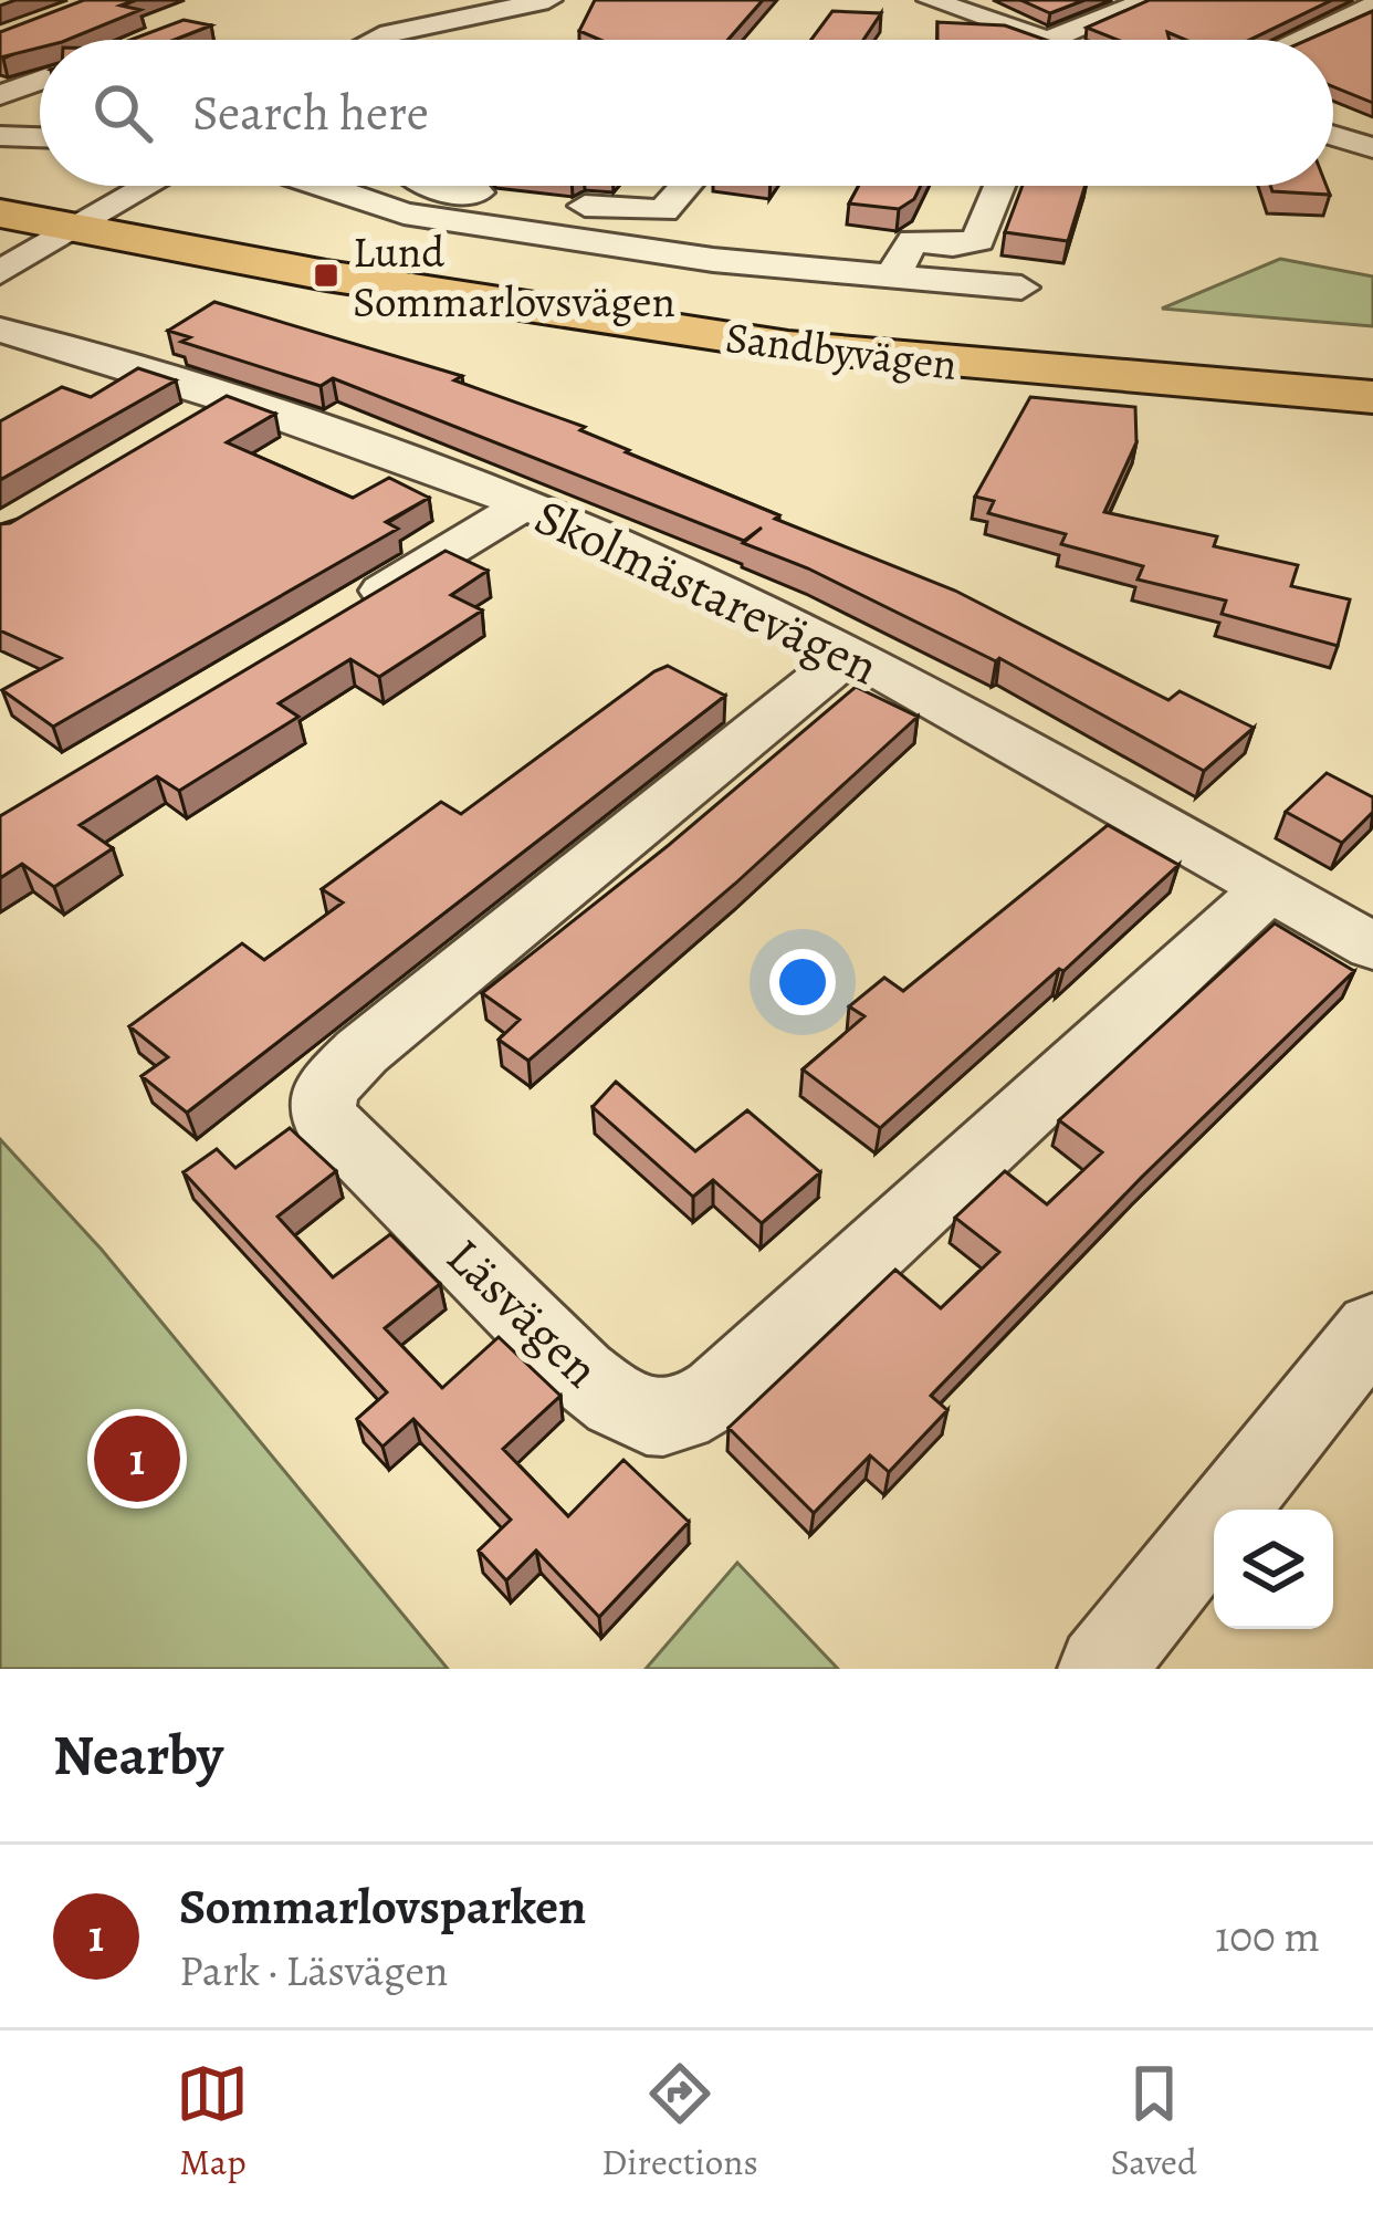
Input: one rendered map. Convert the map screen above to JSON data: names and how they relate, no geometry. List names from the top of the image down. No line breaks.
{"streets":{"main road":["Sandbyvägen"],"street":["Skolmästarevägen","Läsvägen"]},"crossings":[["Skolmästarevägen","Läsvägen"]],"places":{"transit":["Lund Sommarlovsvägen"]},"page":{"search":"Search here","pins":"1","heading":"Nearby","list":[{"mark":"1","name":"Sommarlovsparken","note":"Park · Läsvägen","value":"100 m"}],"nav":["Map","Directions","Saved"]}}
